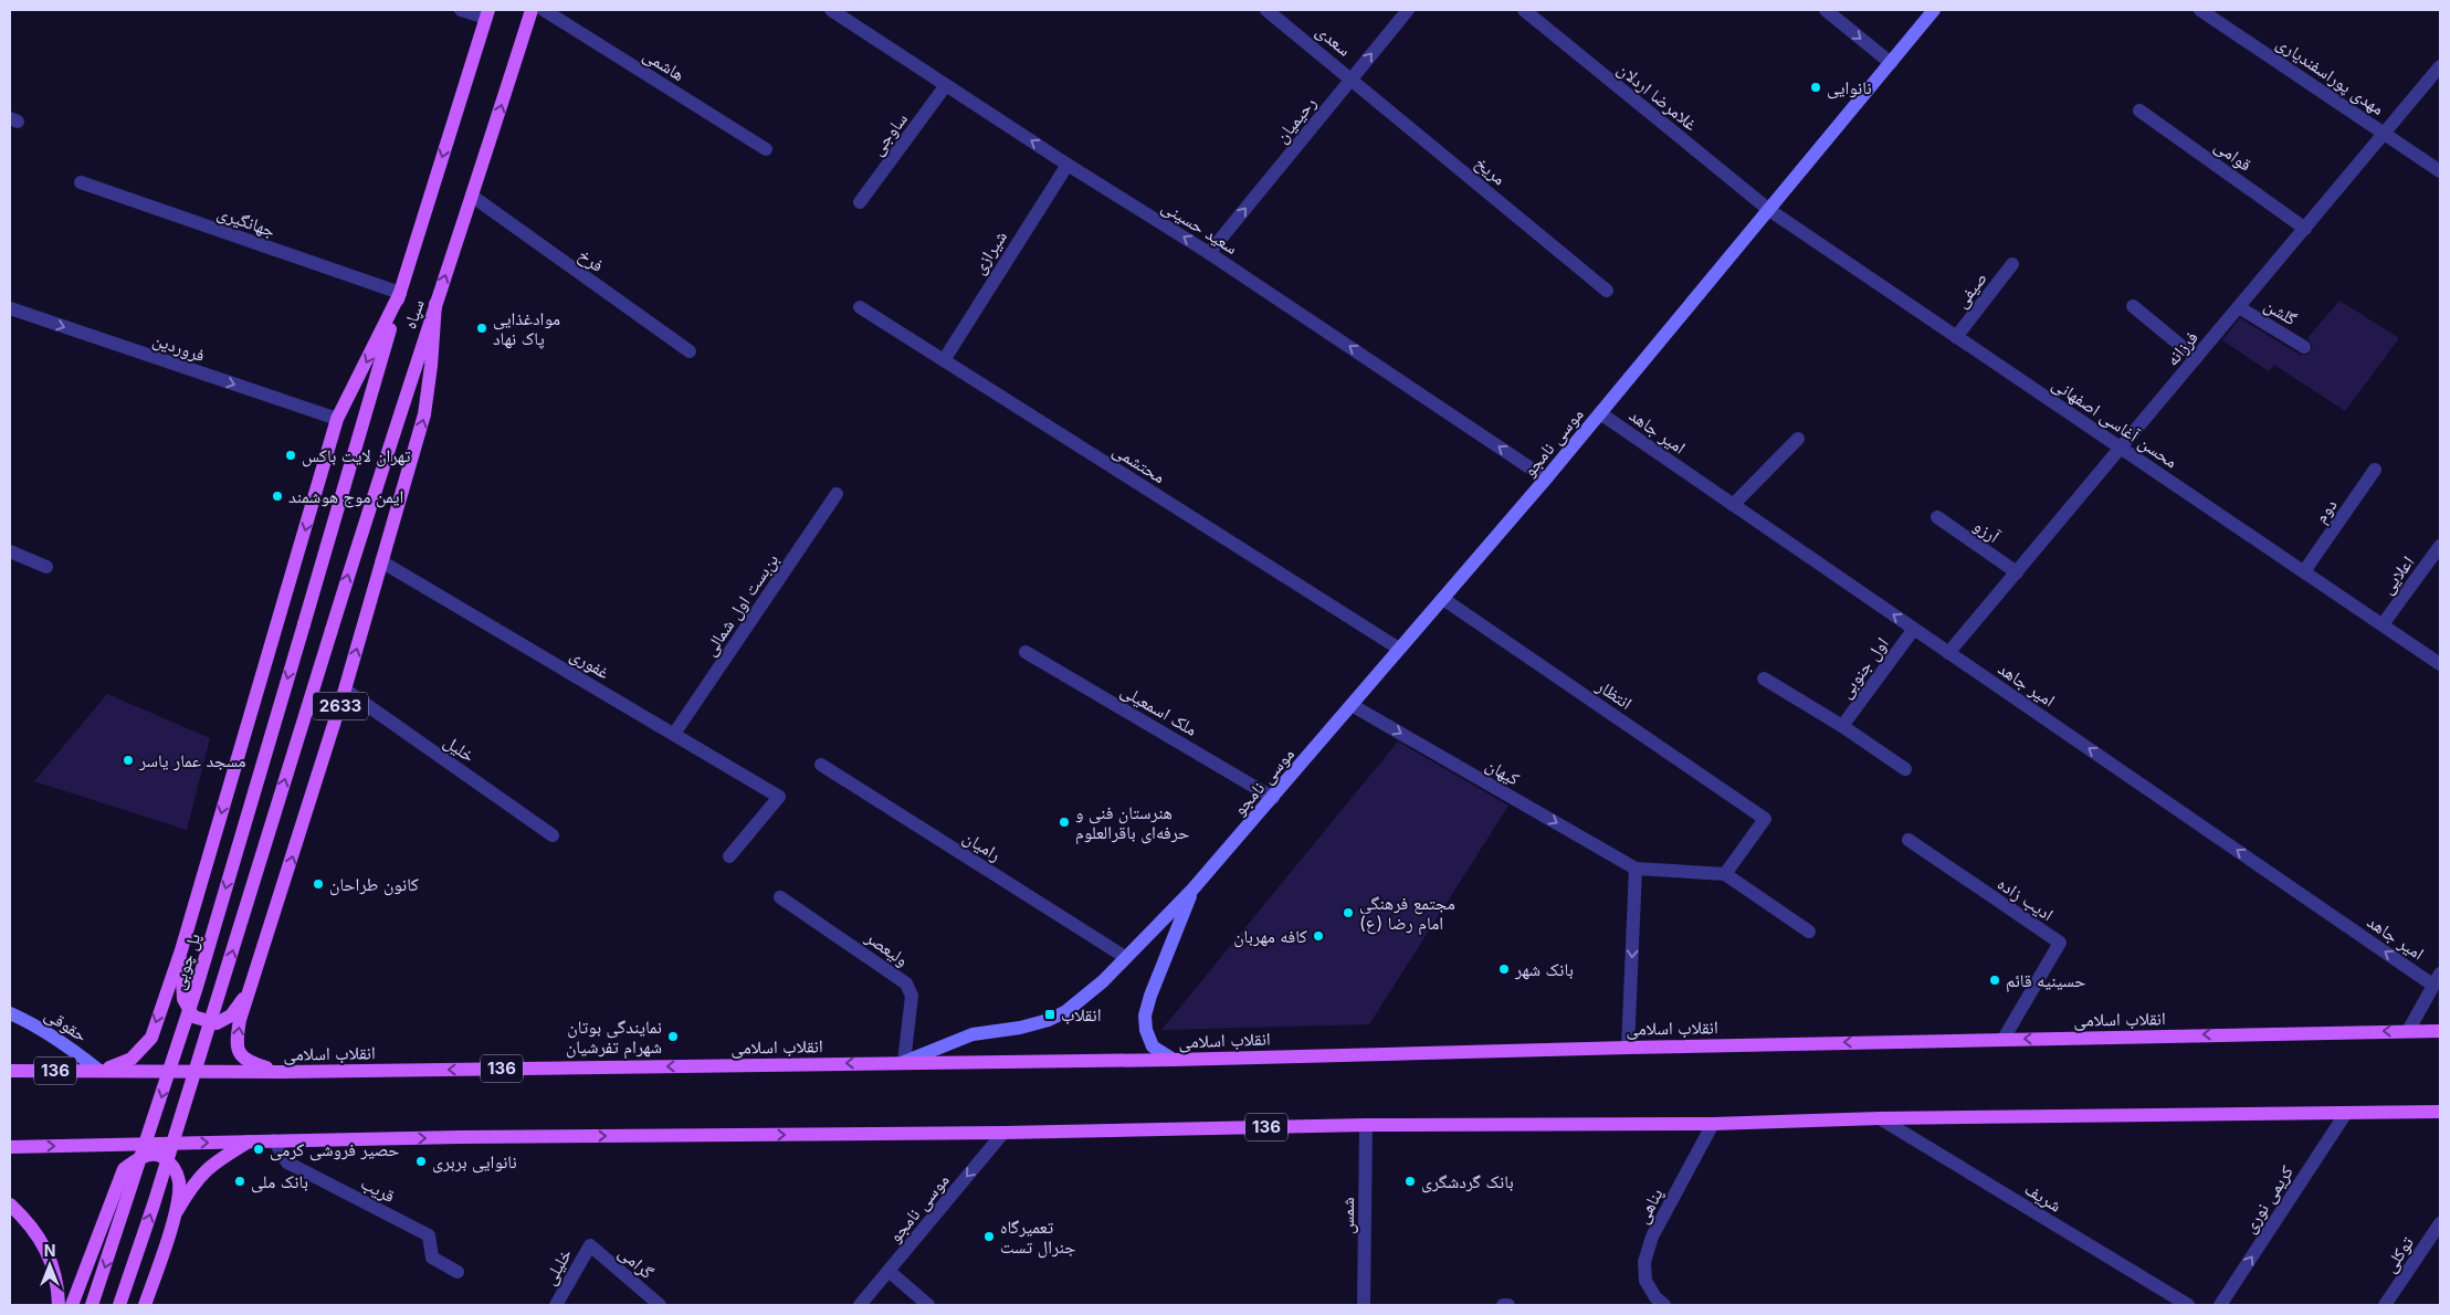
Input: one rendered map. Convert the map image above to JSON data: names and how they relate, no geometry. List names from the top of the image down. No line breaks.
{"streets":{"main road":["سپاه","موسی نامجو","2633","پل چوبی","انقلاب اسلامی","حقوقی","136"],"street":["سعدی","هاشمی","مهدی پوراسفندیاری","غلامرضا اردلان","رحیمیان","ساوجی","قوامی","مریخ","جهانگیری","سعید حسینی","شیرازی","فرخ","صیفی","گلشن","فروردین","فرزانه","محسن آغاسی اصفهانی","امیر جاهد","محتشمی","دوم","آرزو","اعلایی","بن‌بست اول شمالی","غفوری","اول جنوبی","انتظار","ملک اسمعیلی","خلیل","کیهان","رامیان","ادیب زاده","ولیعصر","قریب","شریف","کریمی نوری","پناهی","شمس","توکلی","گرامی","خلیلی"]},"crossings":[["سعدی","رحیمیان"],["سعدی","مریخ"],["مهدی پوراسفندیاری","فرزانه"],["غلامرضا اردلان","محسن آغاسی اصفهانی"],["غلامرضا اردلان","موسی نامجو"],["رحیمیان","مریخ"],["رحیمیان","سعید حسینی"],["ساوجی","سعید حسینی"],["قوامی","فرزانه"],["جهانگیری","سپاه"],["سعید حسینی","شیرازی"],["سعید حسینی","موسی نامجو"],["شیرازی","محتشمی"],["فرخ","سپاه"],["صیفی","محسن آغاسی اصفهانی"],["گلشن","فرزانه"],["سپاه","2633"],["سپاه","پل چوبی"],["فرزانه","محسن آغاسی اصفهانی"],["فرزانه","امیر جاهد"],["فرزانه","آرزو"],["محسن آغاسی اصفهانی","موسی نامجو"],["محسن آغاسی اصفهانی","دوم"],["محسن آغاسی اصفهانی","اعلایی"],["امیر جاهد","موسی نامجو"],["امیر جاهد","اول جنوبی"],["موسی نامجو","محتشمی"],["موسی نامجو","انتظار"],["موسی نامجو","ملک اسمعیلی"],["موسی نامجو","کیهان"],["موسی نامجو","رامیان"],["موسی نامجو","ولیعصر"],["موسی نامجو","انقلاب اسلامی"],["موسی نامجو","136"],["بن‌بست اول شمالی","غفوری"],["غفوری","2633"],["انتظار","کیهان"],["2633","خلیل"],["2633","انقلاب اسلامی"],["ادیب زاده","انقلاب اسلامی"],["ولیعصر","انقلاب اسلامی"],["انقلاب اسلامی","حقوقی"],["136","قریب"],["136","شریف"],["136","کریمی نوری"],["136","پناهی"],["136","شمس"],["گرامی","خلیلی"]],"one_way":["رحیمیان","سعید حسینی","فروردین","امیر جاهد","کیهان","کریمی نوری"],"places":{"other":["نانوایی","موادغذایی پاک نهاد","تهران لایت باکس","ایمن موج هوشمند","مسجد عمار یاسر","هنرستان فنی و حرفه‌ای باقرالعلوم","کانون طراحان","مجتمع فرهنگی امام رضا (ع)","کافه مهربان","بانک شهر","حسینیه قائم","نمایندگی بوتان شهرام تفرشیان","حصیر فروشی کرمی","نانوایی بربری","بانک ملی","بانک گردشگری","تعمیرگاه جنرال تست"],"transit":["انقلاب"]},"north":"top"}
